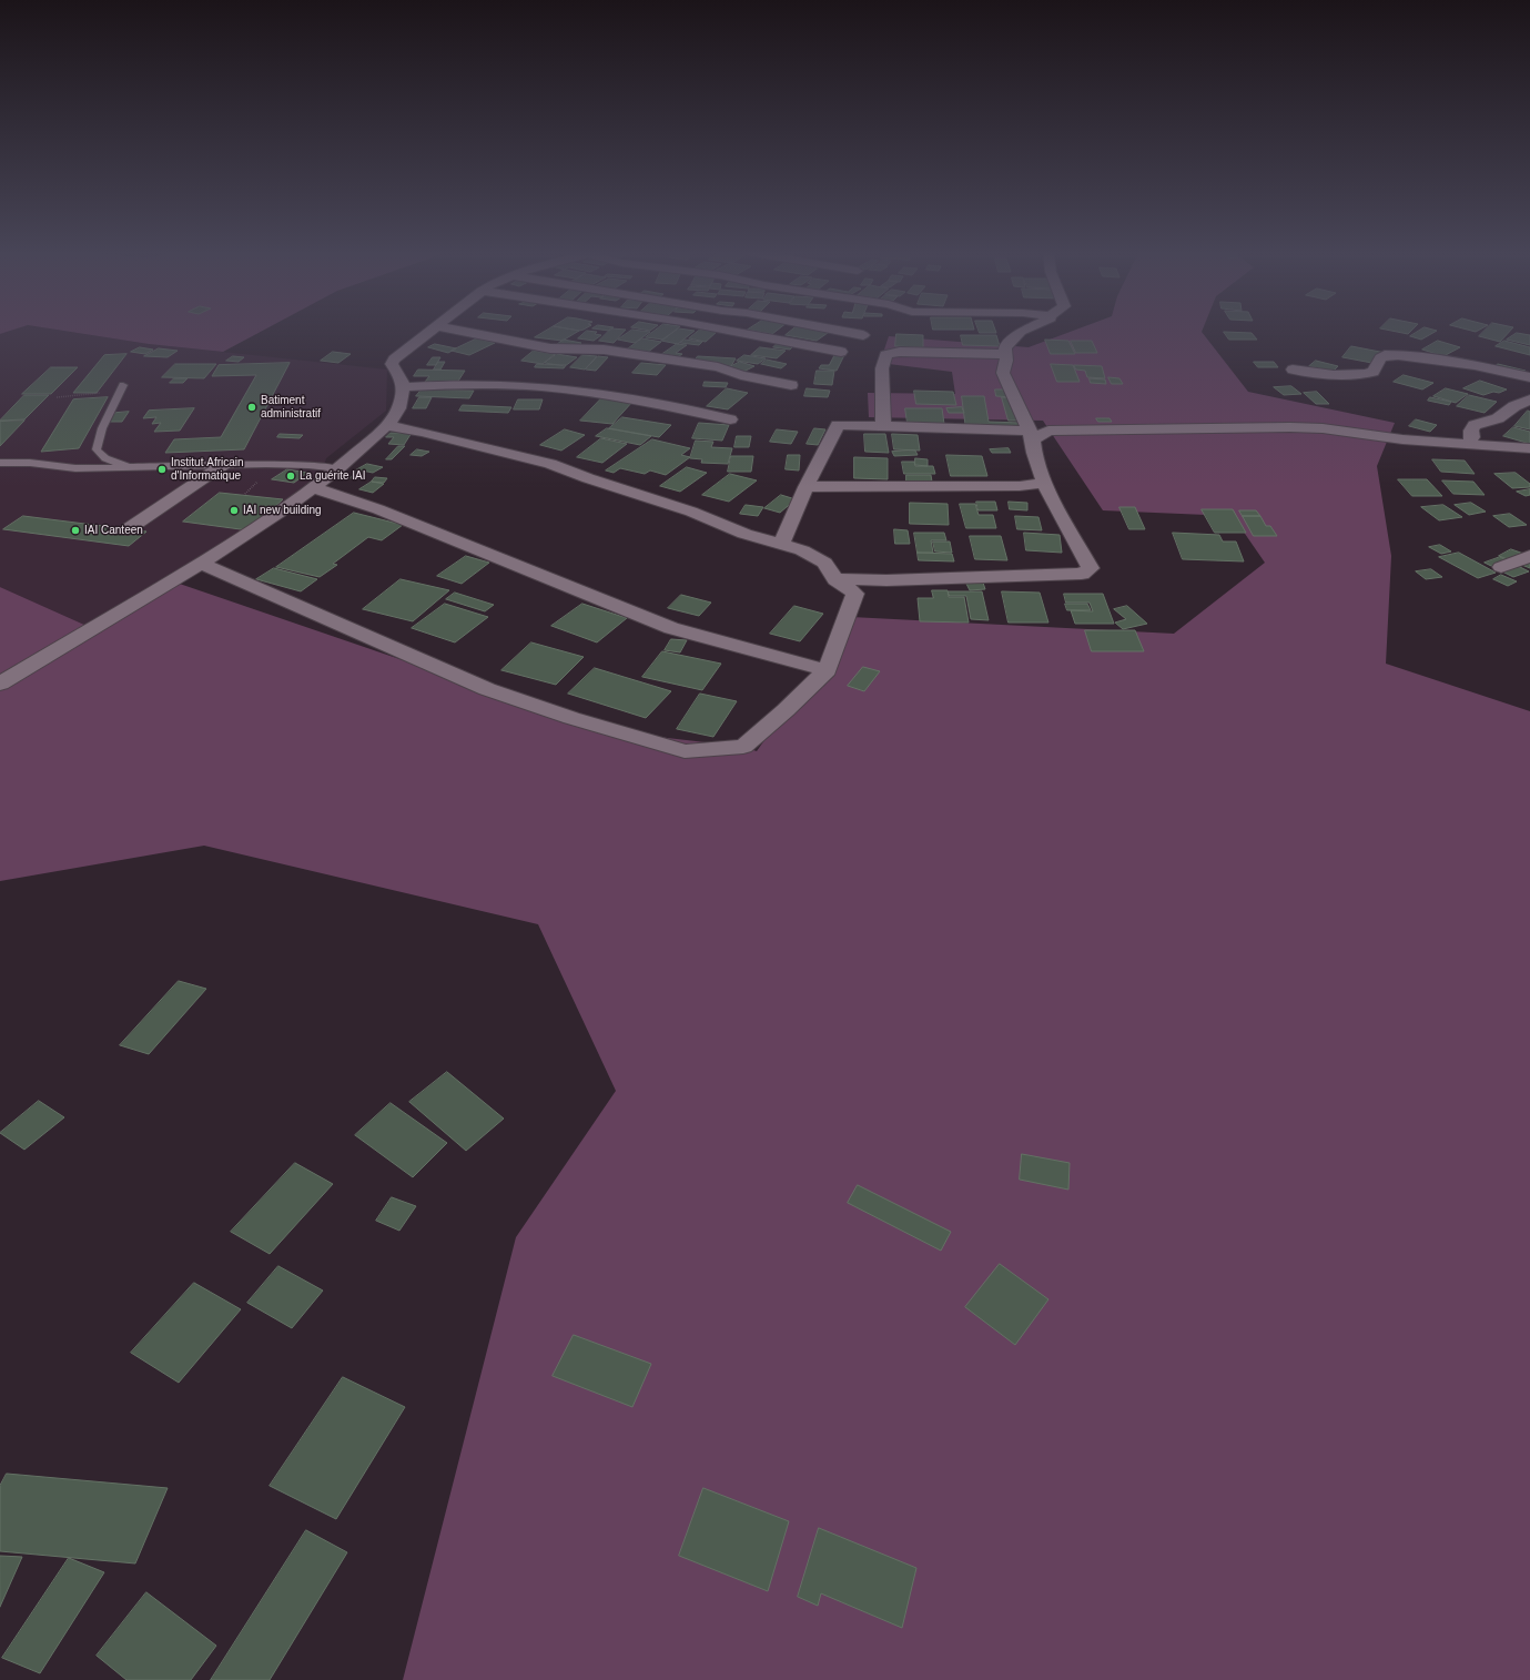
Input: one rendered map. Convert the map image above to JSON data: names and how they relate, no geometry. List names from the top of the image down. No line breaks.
{"places":["Batiment administratif","Institut Africain d'Informatique","La guérite IAI","IAI new building","IAI Canteen"]}
